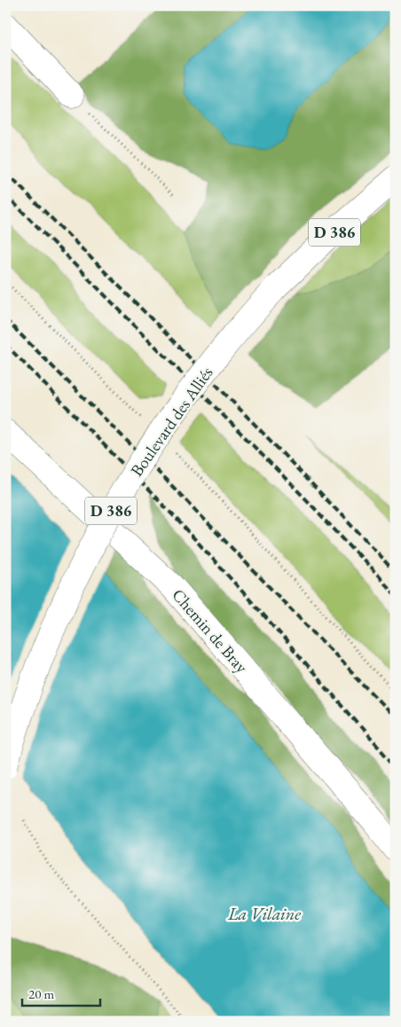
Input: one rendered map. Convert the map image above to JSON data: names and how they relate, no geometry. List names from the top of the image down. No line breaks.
{"streets":{"main road":["D 386","Boulevard des Alliés","Chemin de Bray"]},"water":["La Vilaine"],"scale_bar":"20 m"}
